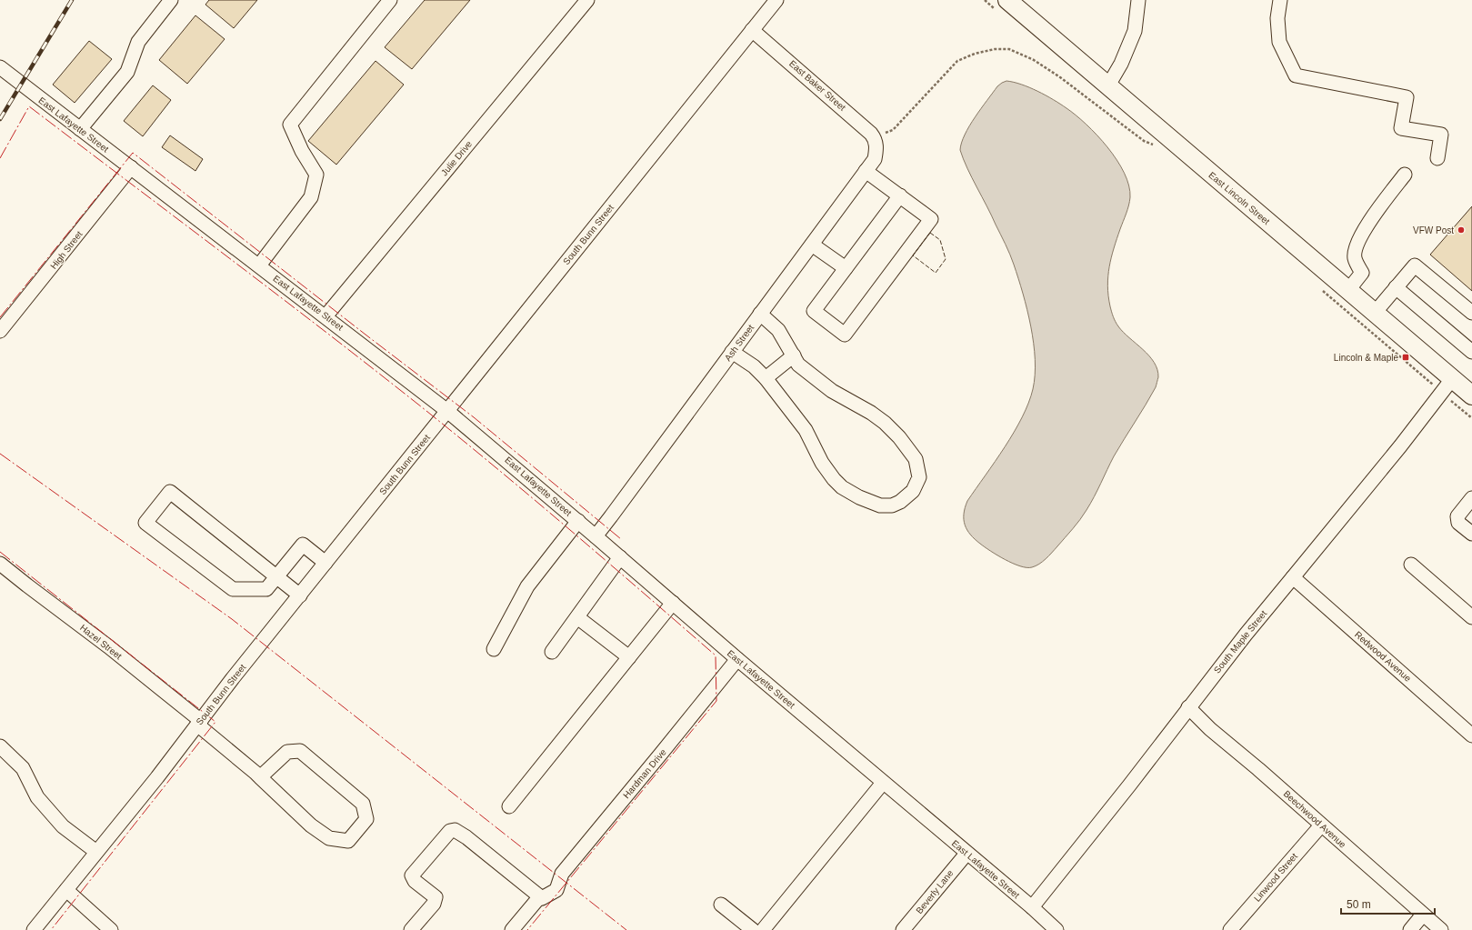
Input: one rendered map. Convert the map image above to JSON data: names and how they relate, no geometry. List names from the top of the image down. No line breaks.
{"streets":{"main road":["East Lincoln Street"],"street":["East Baker Street","East Lafayette Street","Julie Drive","South Bunn Street","High Street","Ash Street","Hazel Street","South Maple Street","Redwood Avenue","Hardman Drive","Beechwood Avenue","Linwood Street","Beverly Lane"]},"crossings":[["East Baker Street","South Bunn Street"],["East Baker Street","Ash Street"],["East Lafayette Street","Julie Drive"],["East Lafayette Street","South Bunn Street"],["East Lafayette Street","High Street"],["East Lafayette Street","Ash Street"],["East Lafayette Street","South Maple Street"],["East Lafayette Street","Hardman Drive"],["East Lafayette Street","Beverly Lane"],["East Lincoln Street","South Maple Street"],["South Bunn Street","Hazel Street"],["South Maple Street","Redwood Avenue"],["South Maple Street","Beechwood Avenue"],["Beechwood Avenue","Linwood Street"]],"places":{"other":["VFW Post"],"transit":["Lincoln & Maple"]},"scale_bar":"50 m"}
